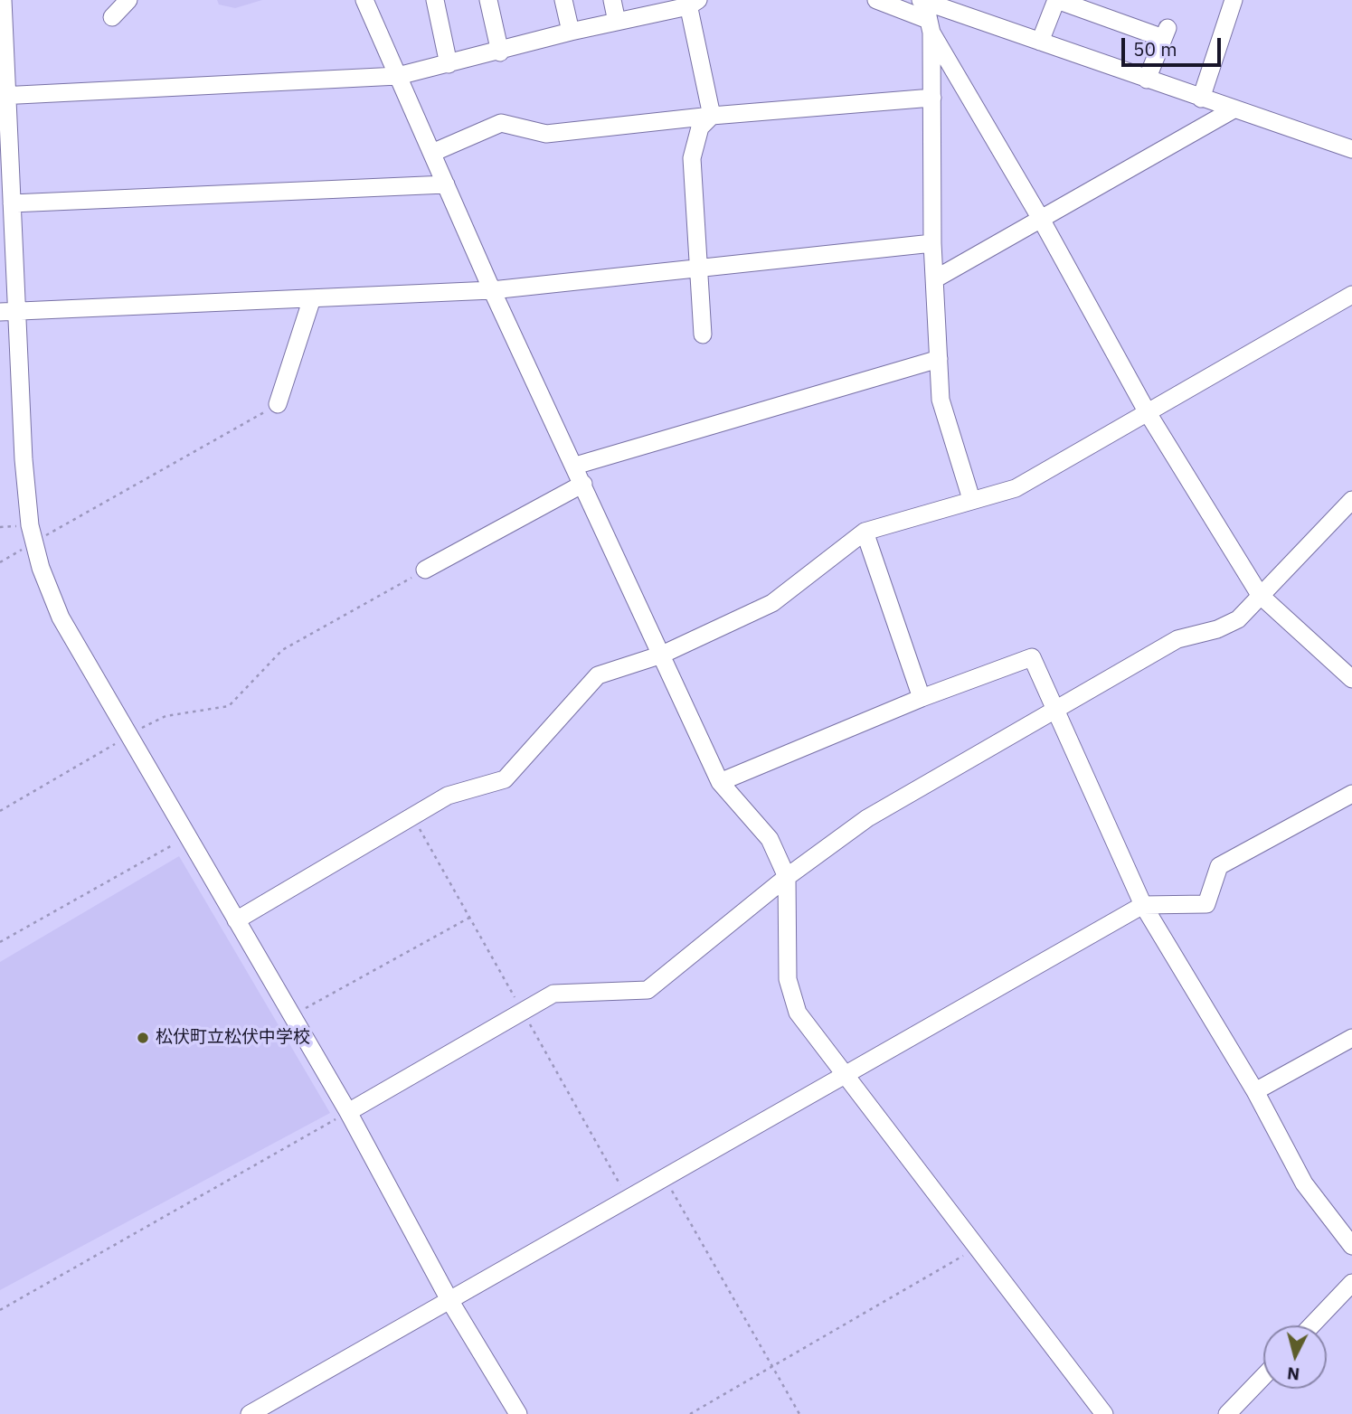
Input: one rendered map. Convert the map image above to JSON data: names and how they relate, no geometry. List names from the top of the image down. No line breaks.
{"places":["松伏町立松伏中学校"],"scale_bar":"50 m","north":"bottom"}
